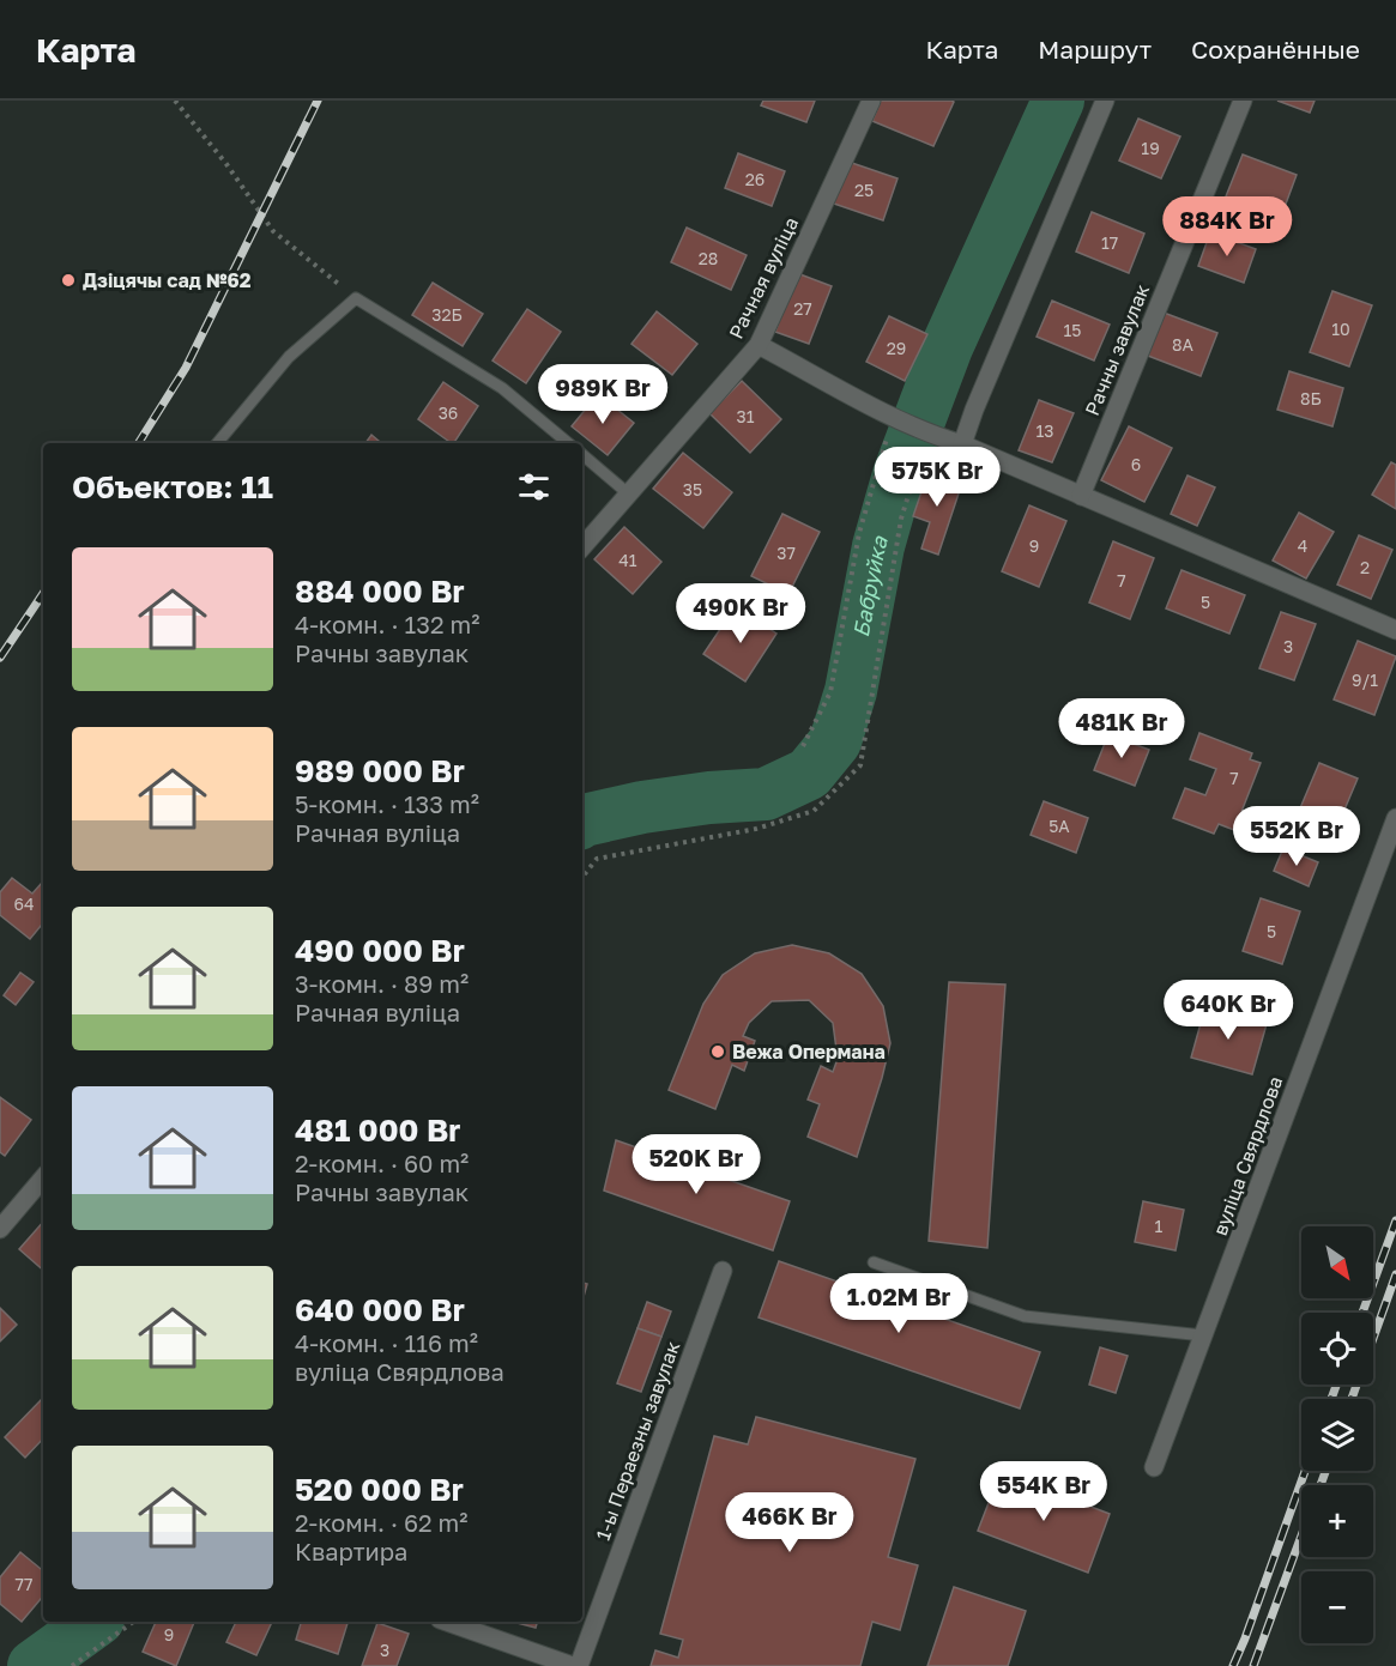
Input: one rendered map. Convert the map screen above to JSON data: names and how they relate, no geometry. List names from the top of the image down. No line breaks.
{"streets":{"street":["Рачная вуліца","Рачны завулак","вуліца Свярдлова","1-ы Пераезны завулак"]},"water":["Бабруйка"],"places":["Дзіцячы сад №62","Вежа Опермана"],"house_numbers":["19","26","25","17","28","27","32Б","10","15","8А","29","8Б","36","31","13","6","35","9","4","37","41","2","7","5","3","9/1","7","5А","64","5","1","77","9","3"],"north":"bottom right","page":{"header":"Карта","nav":["Карта","Маршрут","Сохранённые"],"price":["884K Br","989K Br","575K Br","490K Br","481K Br","552K Br","640K Br","520K Br","1.02M Br","554K Br","466K Br"],"heading":"Объектов: 11","list":[{"name":"884 000 Br","note":"4-комн. · 132 m² · Рачны завулак"},{"name":"989 000 Br","note":"5-комн. · 133 m² · Рачная вуліца"},{"name":"490 000 Br","note":"3-комн. · 89 m² · Рачная вуліца"},{"name":"481 000 Br","note":"2-комн. · 60 m² · Рачны завулак"},{"name":"640 000 Br","note":"4-комн. · 116 m² · вуліца Свярдлова"},{"name":"520 000 Br","note":"2-комн. · 62 m² · Квартира"}],"map_buttons":["+","−"]}}
